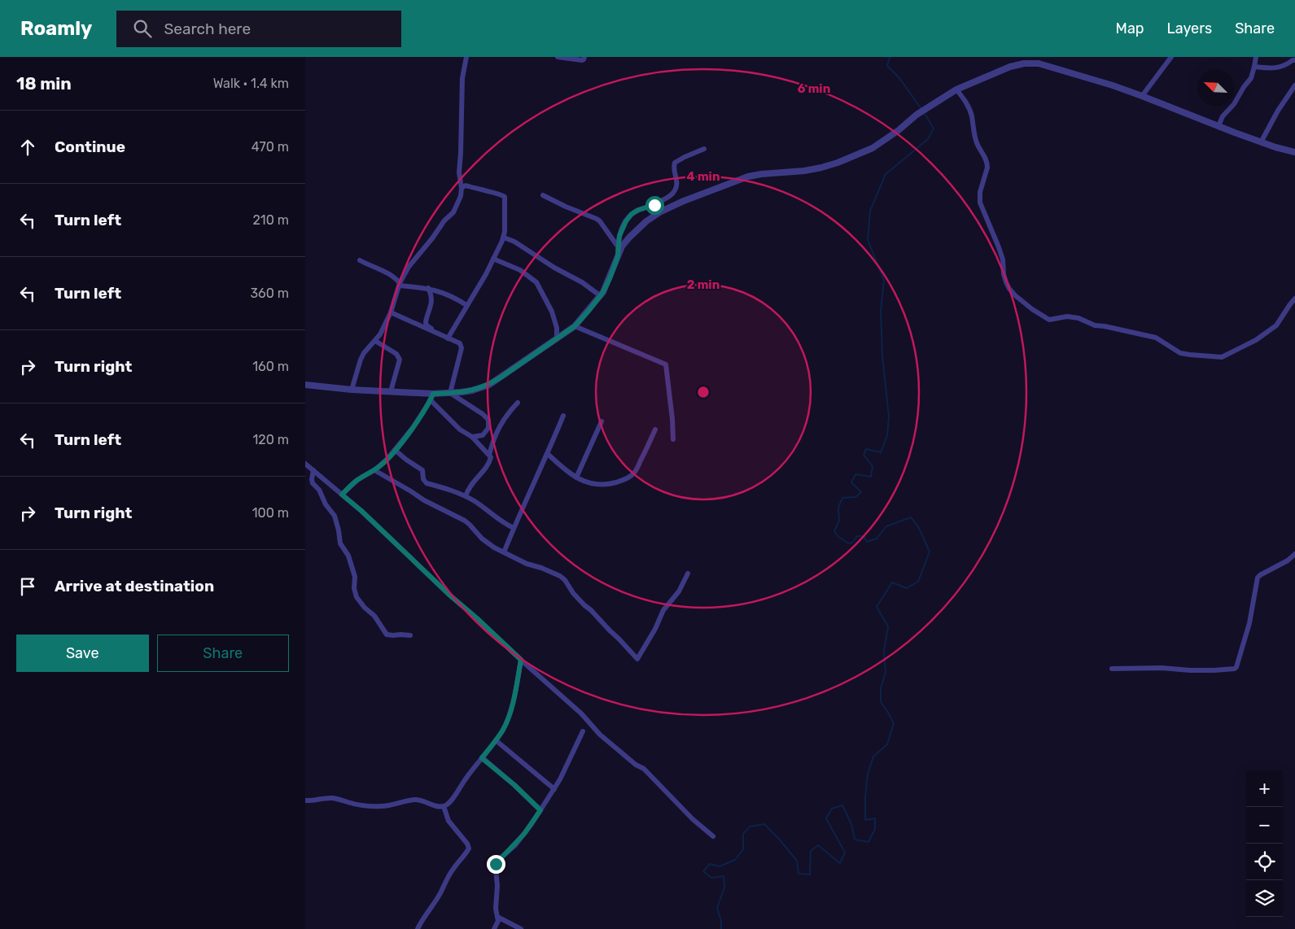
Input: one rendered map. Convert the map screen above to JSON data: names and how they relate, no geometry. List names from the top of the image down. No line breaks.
{"north":"top left","page":{"header":"Roamly","search":"Search here","nav":["Map","Layers","Share"],"heading":["18 min","Walk · 1.4 km"],"list":[["Continue","470 m"],["Turn left","210 m"],["Turn left","360 m"],["Turn right","160 m"],["Turn left","120 m"],["Turn right","100 m"],"Arrive at destination"],"buttons":["Save","Share"],"map_buttons":["+","−"]},"rings":["6 min","4 min","2 min"]}
